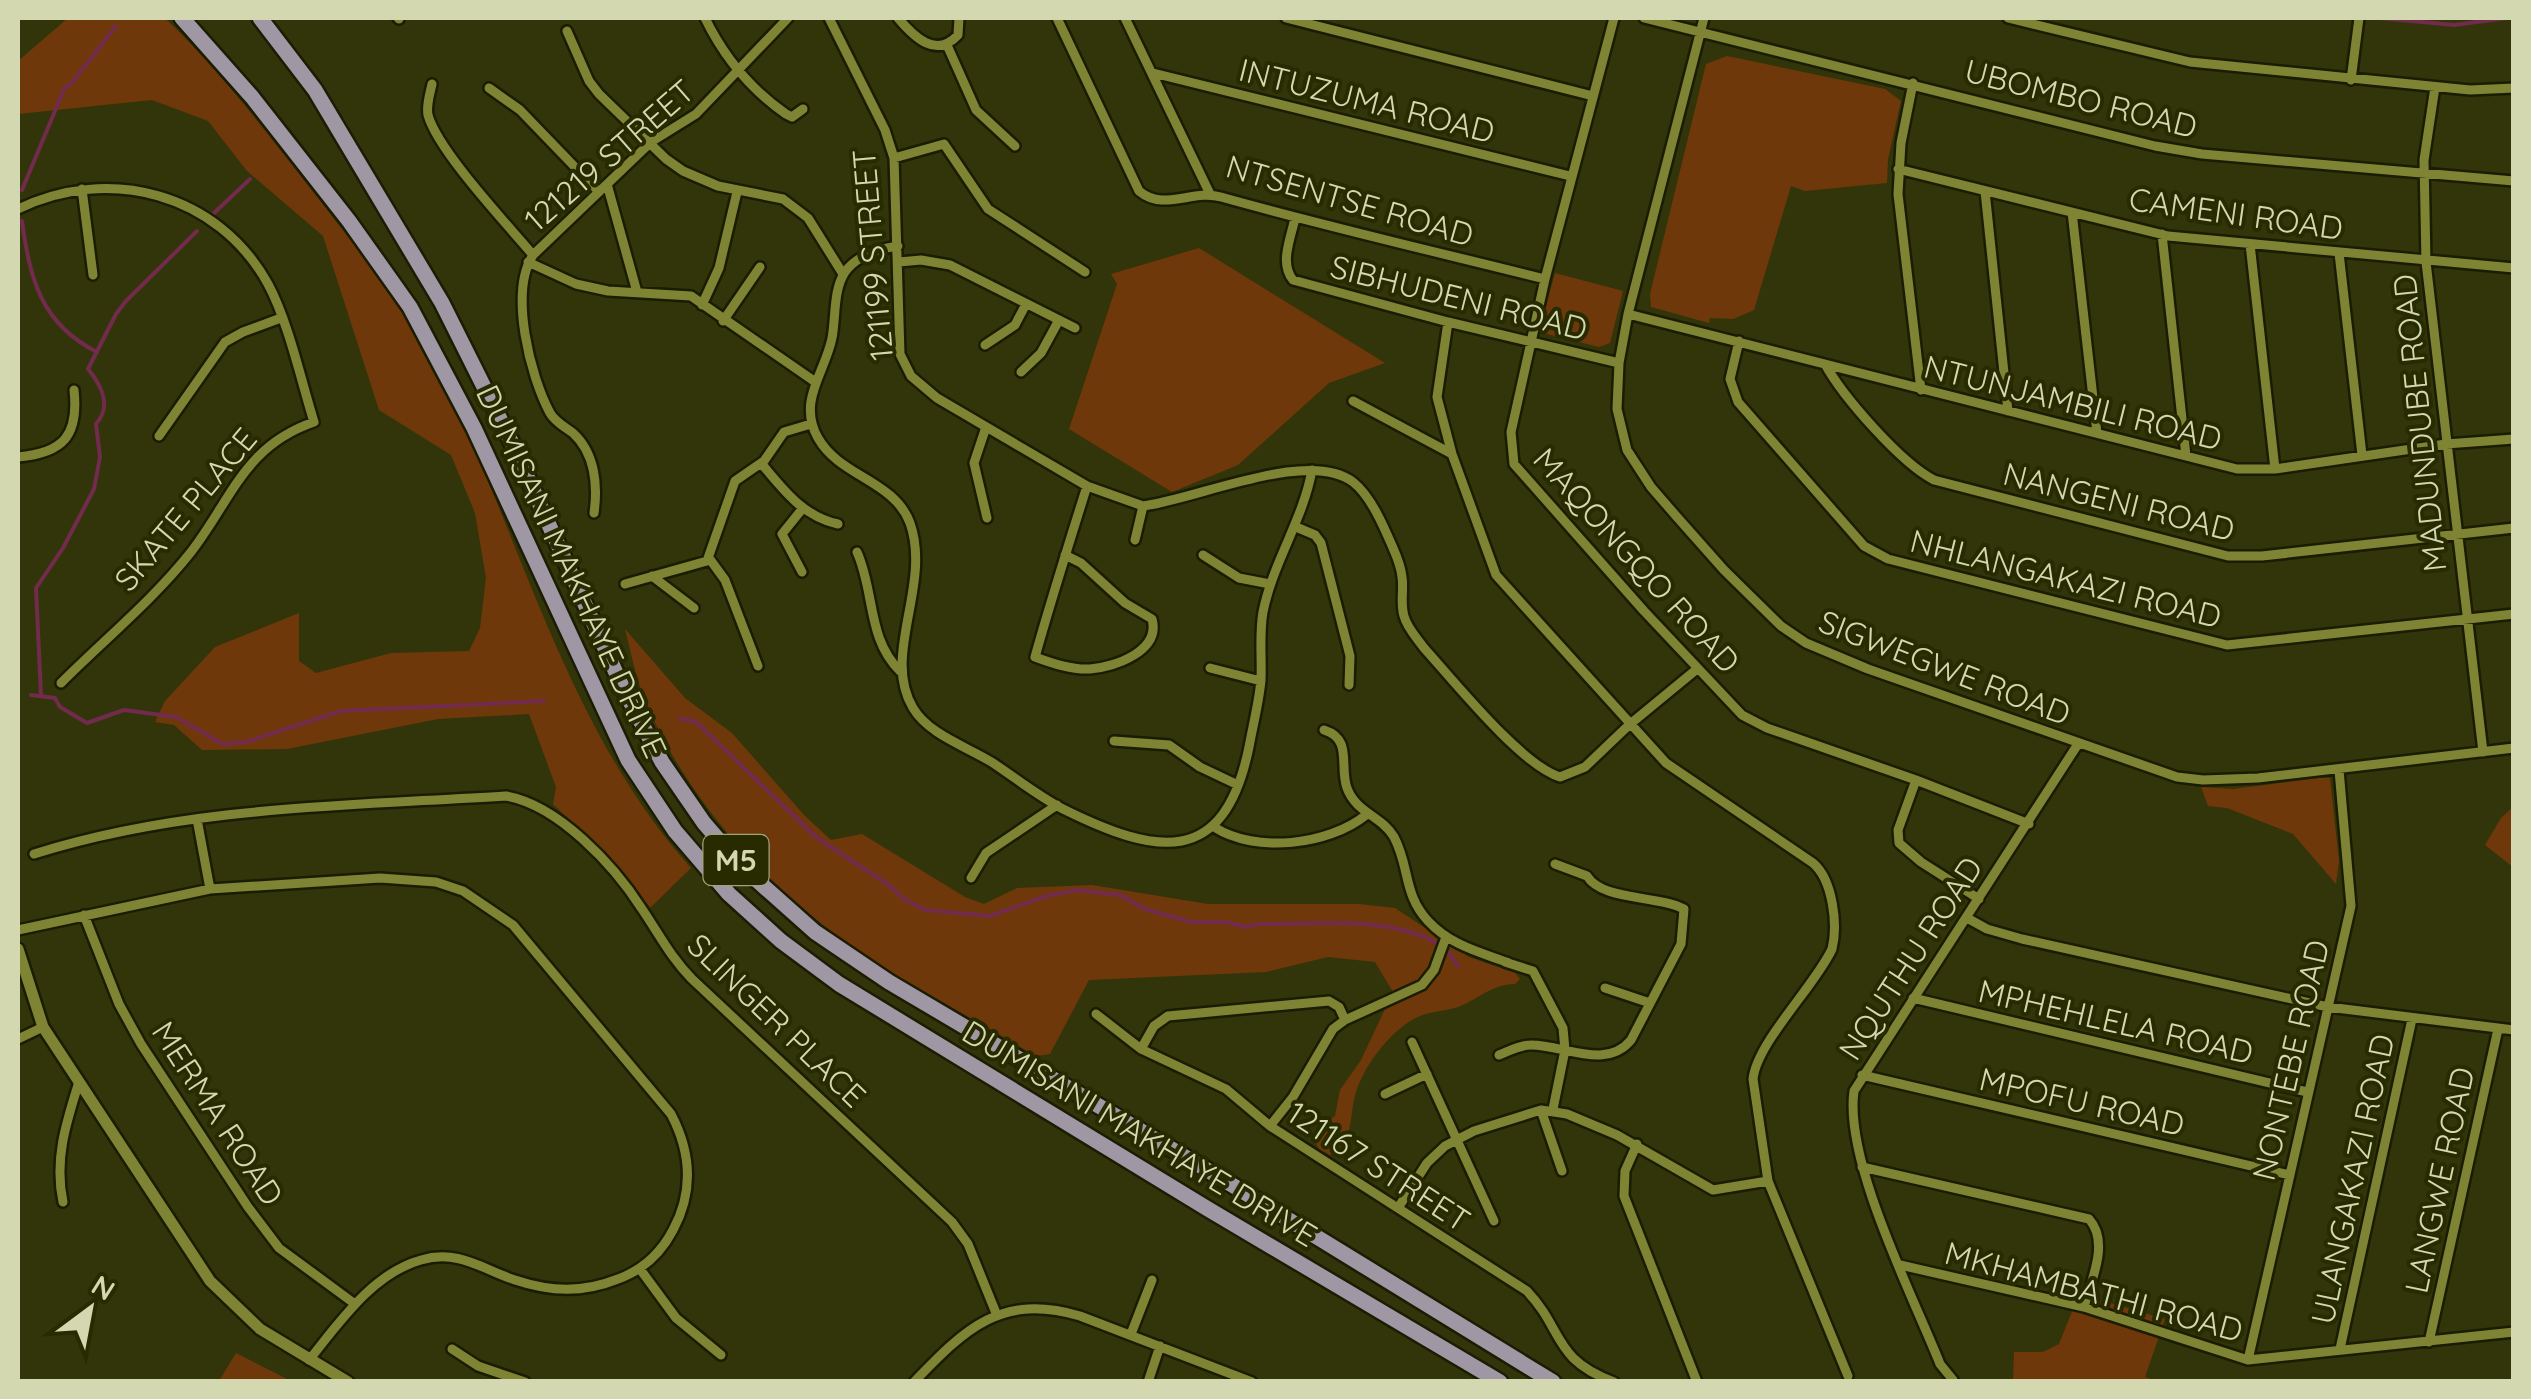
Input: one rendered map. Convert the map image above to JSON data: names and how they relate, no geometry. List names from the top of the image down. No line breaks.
{"streets":{"main road":["DUMISANI MAKHAYE DRIVE","M5"],"street":["UBOMBO ROAD","INTUZUMA ROAD","121219 STREET","NTSENTSE ROAD","CAMENI ROAD","121199 STREET","SIBHUDENI ROAD","NTUNJAMBILI ROAD","MADUNDUBE ROAD","NANGENI ROAD","SKATE PLACE","MAQONGQO ROAD","NHLANGAKAZI ROAD","SIGWEGWE ROAD","NQUTHU ROAD","SLINGER PLACE","MPHEHLELA ROAD","NONTEBE ROAD","MPOFU ROAD","MERMA ROAD","121167 STREET","ULANGAKAZI ROAD","LANGWE ROAD","MKHAMBATHI ROAD"]},"crossings":[["UBOMBO ROAD","MADUNDUBE ROAD"],["UBOMBO ROAD","SIGWEGWE ROAD"],["INTUZUMA ROAD","NTSENTSE ROAD"],["INTUZUMA ROAD","MAQONGQO ROAD"],["NTSENTSE ROAD","SIBHUDENI ROAD"],["NTSENTSE ROAD","MAQONGQO ROAD"],["CAMENI ROAD","MADUNDUBE ROAD"],["SIBHUDENI ROAD","MAQONGQO ROAD"],["SIBHUDENI ROAD","SIGWEGWE ROAD"],["NTUNJAMBILI ROAD","MADUNDUBE ROAD"],["NTUNJAMBILI ROAD","NANGENI ROAD"],["NTUNJAMBILI ROAD","NHLANGAKAZI ROAD"],["NTUNJAMBILI ROAD","SIGWEGWE ROAD"],["MADUNDUBE ROAD","NANGENI ROAD"],["MADUNDUBE ROAD","NHLANGAKAZI ROAD"],["MADUNDUBE ROAD","SIGWEGWE ROAD"],["MAQONGQO ROAD","NQUTHU ROAD"],["SIGWEGWE ROAD","NQUTHU ROAD"],["SIGWEGWE ROAD","NONTEBE ROAD"],["NQUTHU ROAD","MPHEHLELA ROAD"],["NQUTHU ROAD","MPOFU ROAD"],["NQUTHU ROAD","MKHAMBATHI ROAD"],["MPHEHLELA ROAD","NONTEBE ROAD"],["NONTEBE ROAD","MPOFU ROAD"],["NONTEBE ROAD","MKHAMBATHI ROAD"],["ULANGAKAZI ROAD","MKHAMBATHI ROAD"],["LANGWE ROAD","MKHAMBATHI ROAD"]],"north":"top right"}
